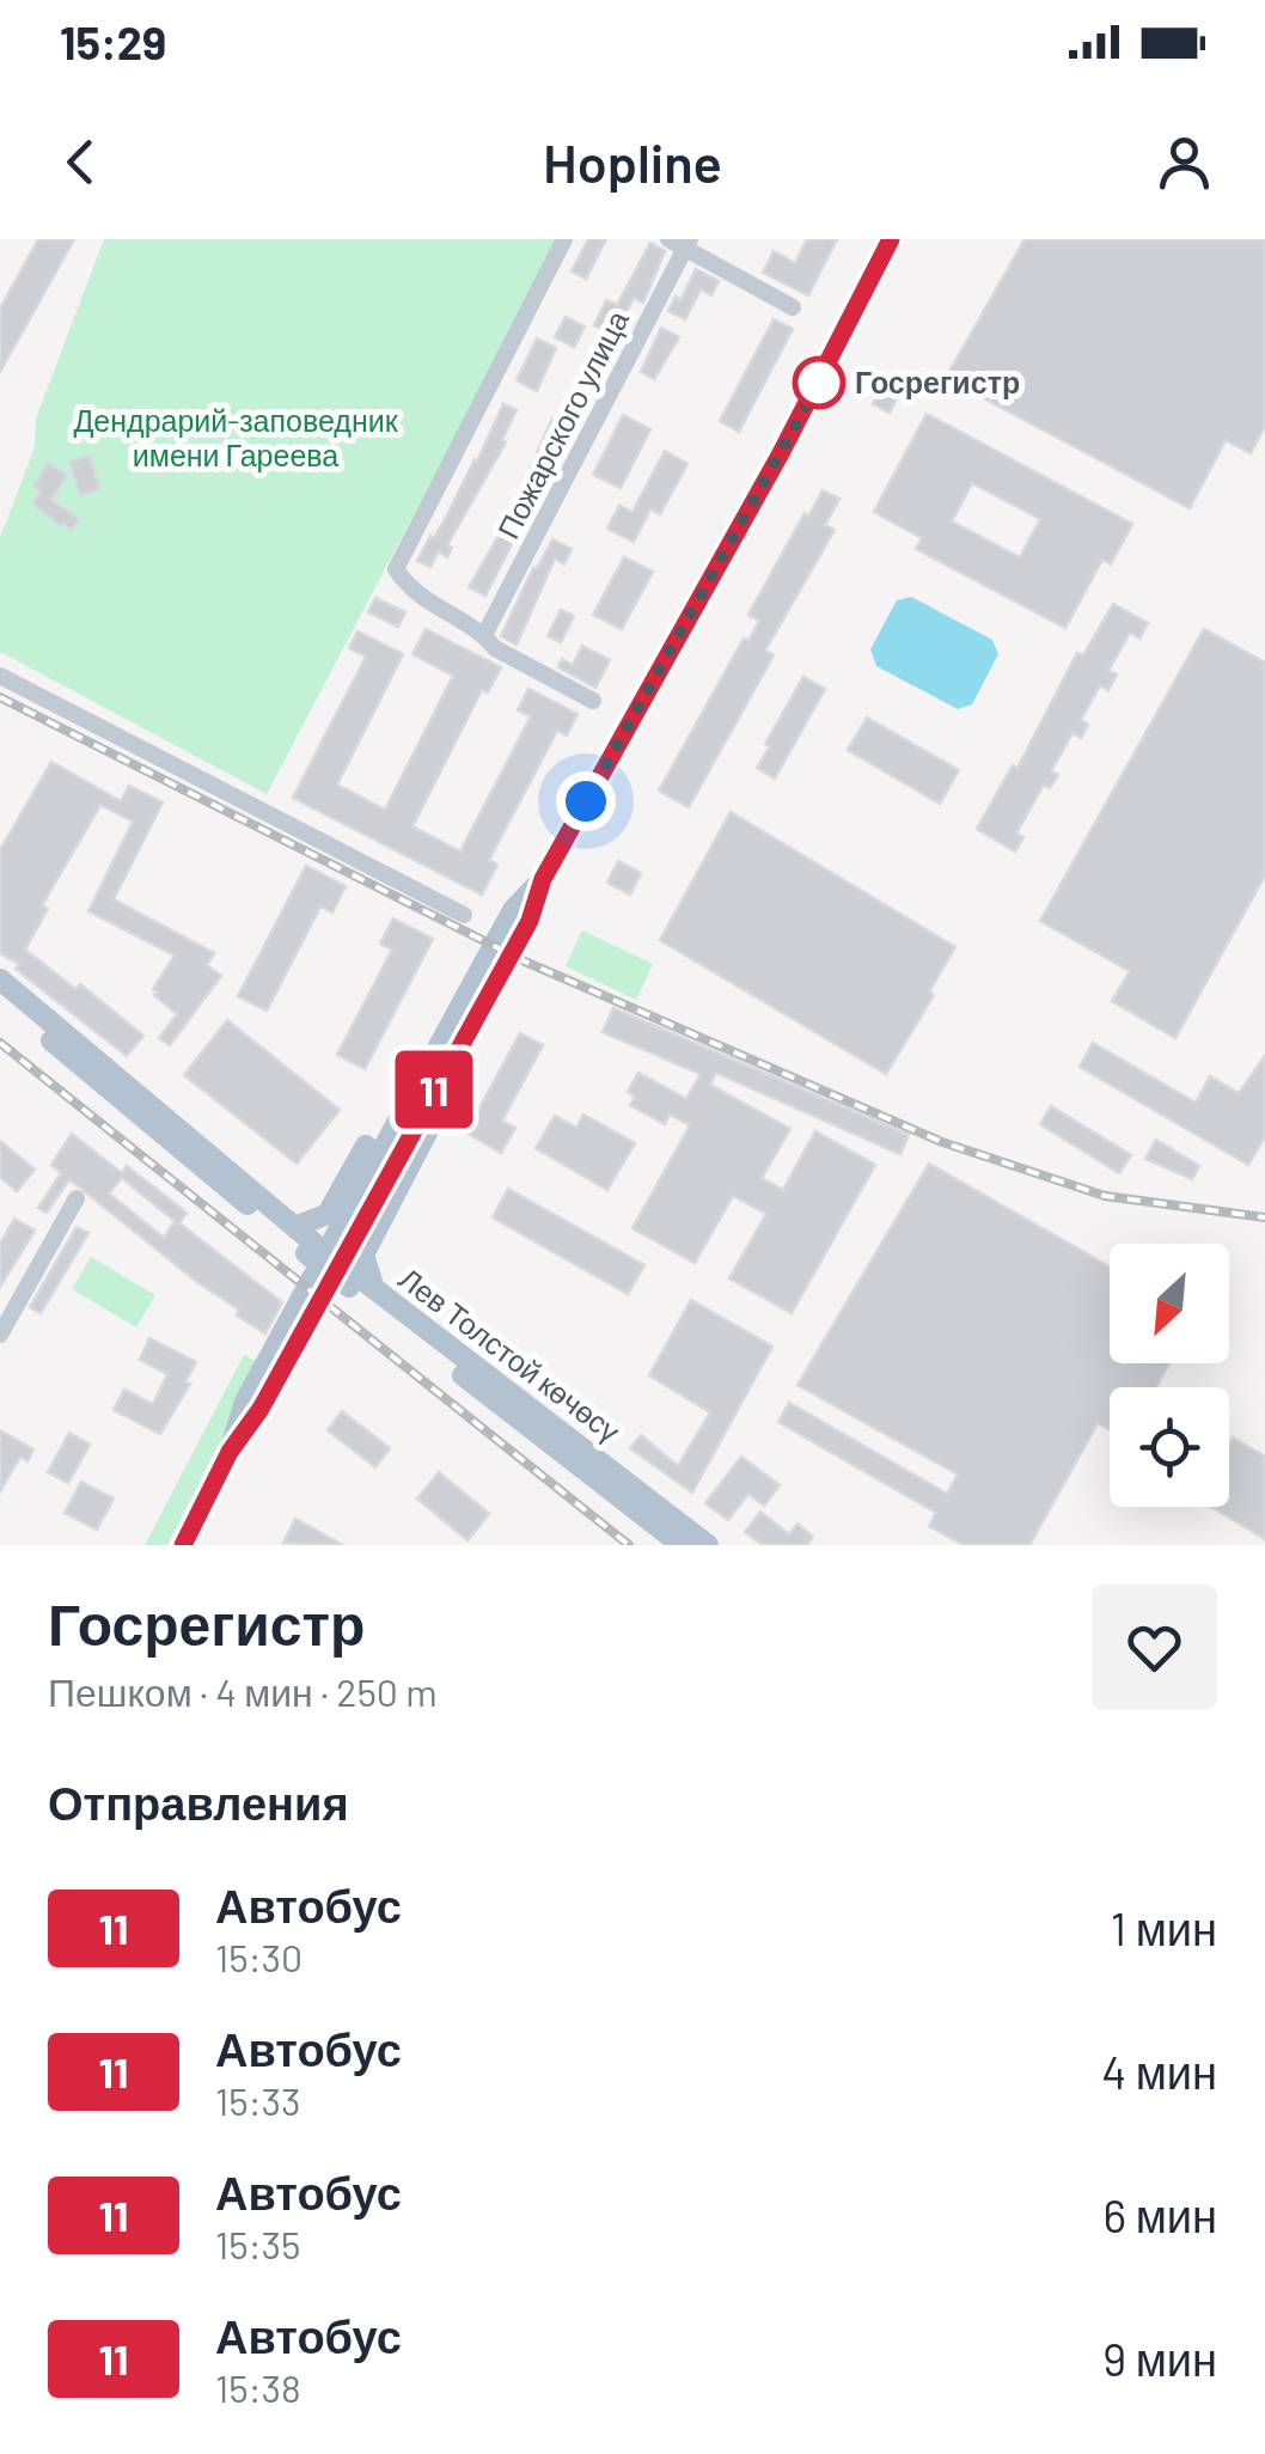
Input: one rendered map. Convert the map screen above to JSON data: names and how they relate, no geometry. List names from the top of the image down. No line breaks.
{"streets":{"main road":["Лев Толстой көчөсү"],"street":["Пожарского улица"]},"parks":["Дендрарий-заповедник имени Гареева"],"places":["Госрегистр"],"lines":["bus line 11"],"north":"bottom left","page":{"status":"15:29","header":"Hopline","on_map":"11","heading":[["Госрегистр","Пешком · 4 мин · 250 m"],"Отправления"],"list":[{"mark":"11","name":"Автобус","note":"15:30","value":"1 мин"},{"mark":"11","name":"Автобус","note":"15:33","value":"4 мин"},{"mark":"11","name":"Автобус","note":"15:35","value":"6 мин"},{"mark":"11","name":"Автобус","note":"15:38","value":"9 мин"}]}}
